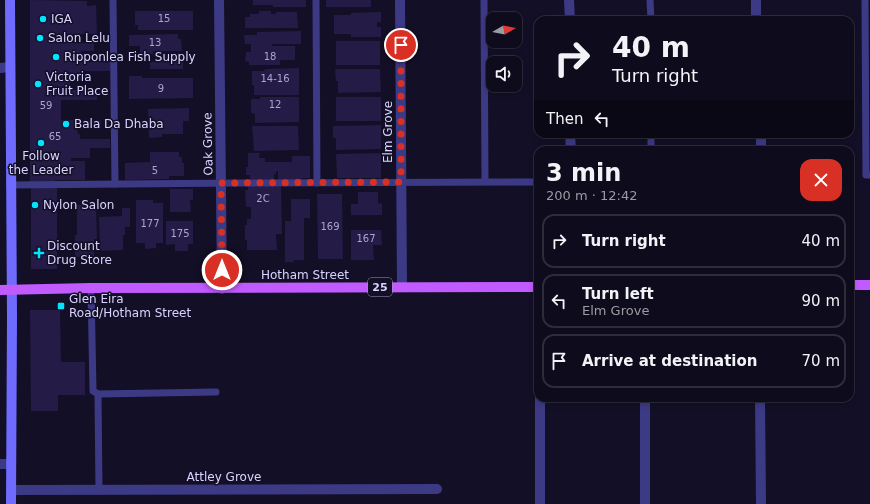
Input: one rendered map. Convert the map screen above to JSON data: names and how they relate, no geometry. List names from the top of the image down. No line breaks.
{"streets":{"main road":["Hotham Street","25"],"street":["Elm Grove","Oak Grove","Attley Grove"]},"crossings":[["Elm Grove","Hotham Street"],["Oak Grove","Hotham Street"]],"places":{"other":["IGA","Salon Lelu","Ripponlea Fish Supply","Victoria Fruit Place","Bala Da Dhaba","Follow the Leader","Nylon Salon"],"health":["Discount Drug Store"],"transit":["Glen Eira Road/Hotham Street"]},"house_numbers":["15","13","18","14-16","9","12","59","65","5","2C","177","169","175","167"],"north":"right","page":{"turn":["40 m","Turn right"],"then":"Then","heading":["3 min","200 m · 12:42"],"list":[{"name":"Turn right","value":"40 m"},{"name":"Turn left","note":"Elm Grove","value":"90 m"},{"name":"Arrive at destination","value":"70 m"}]}}
